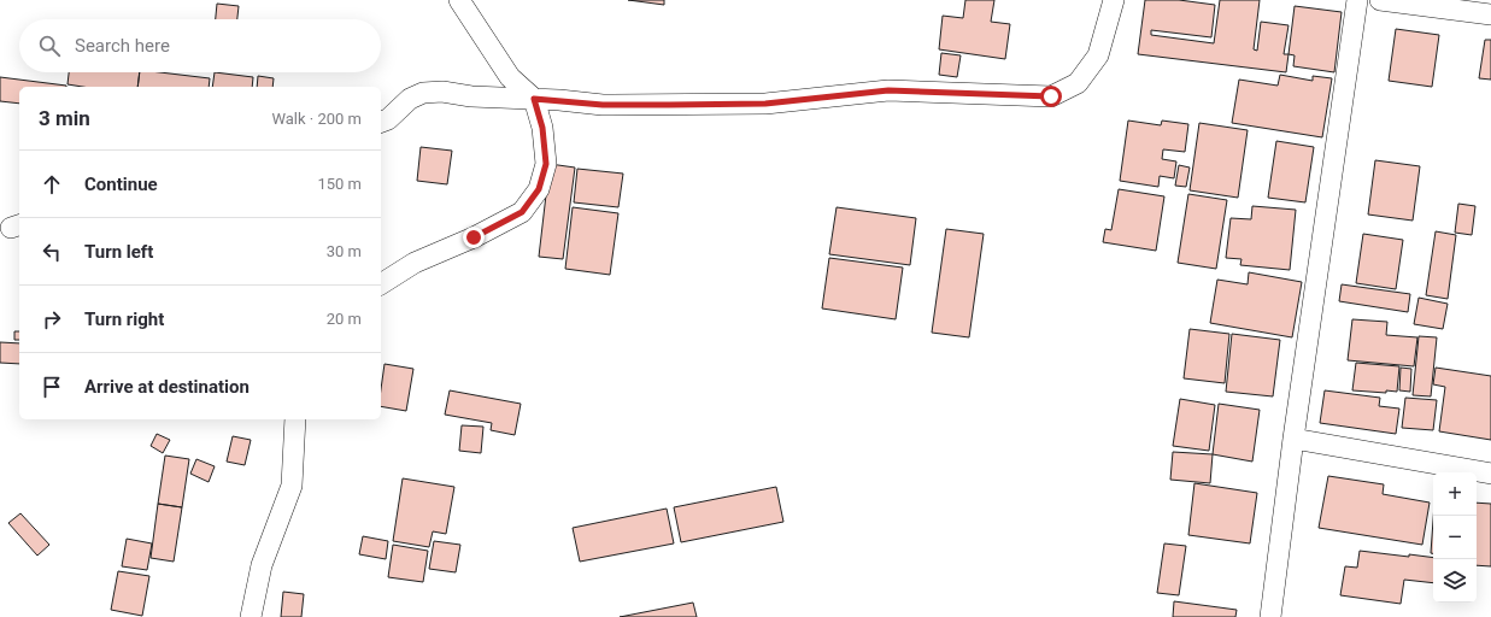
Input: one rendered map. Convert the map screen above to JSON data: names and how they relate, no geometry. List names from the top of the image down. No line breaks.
{"page":{"search":"Search here","heading":["3 min","Walk · 200 m"],"list":[["Continue","150 m"],["Turn left","30 m"],["Turn right","20 m"],"Arrive at destination"],"map_buttons":["+","−"]}}
